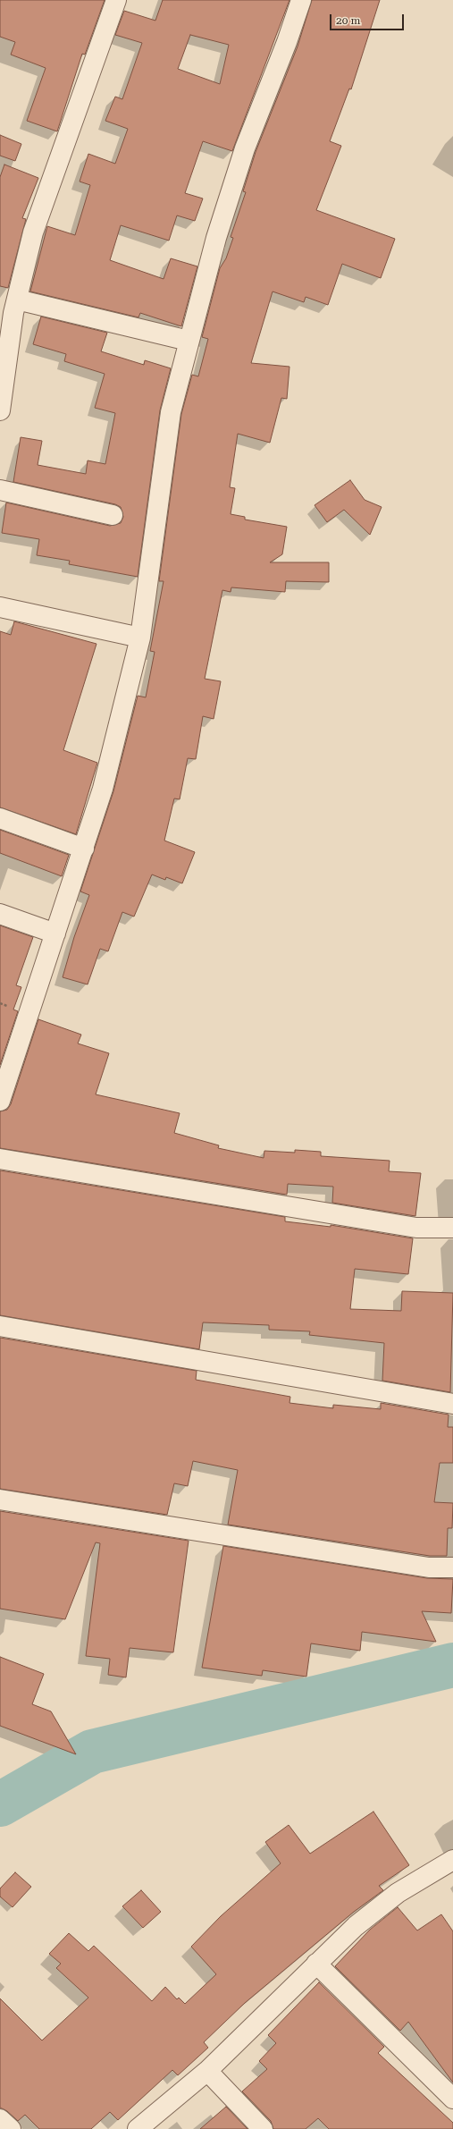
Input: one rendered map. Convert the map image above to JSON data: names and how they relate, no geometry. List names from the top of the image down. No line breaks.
{"scale_bar":"20 m"}
